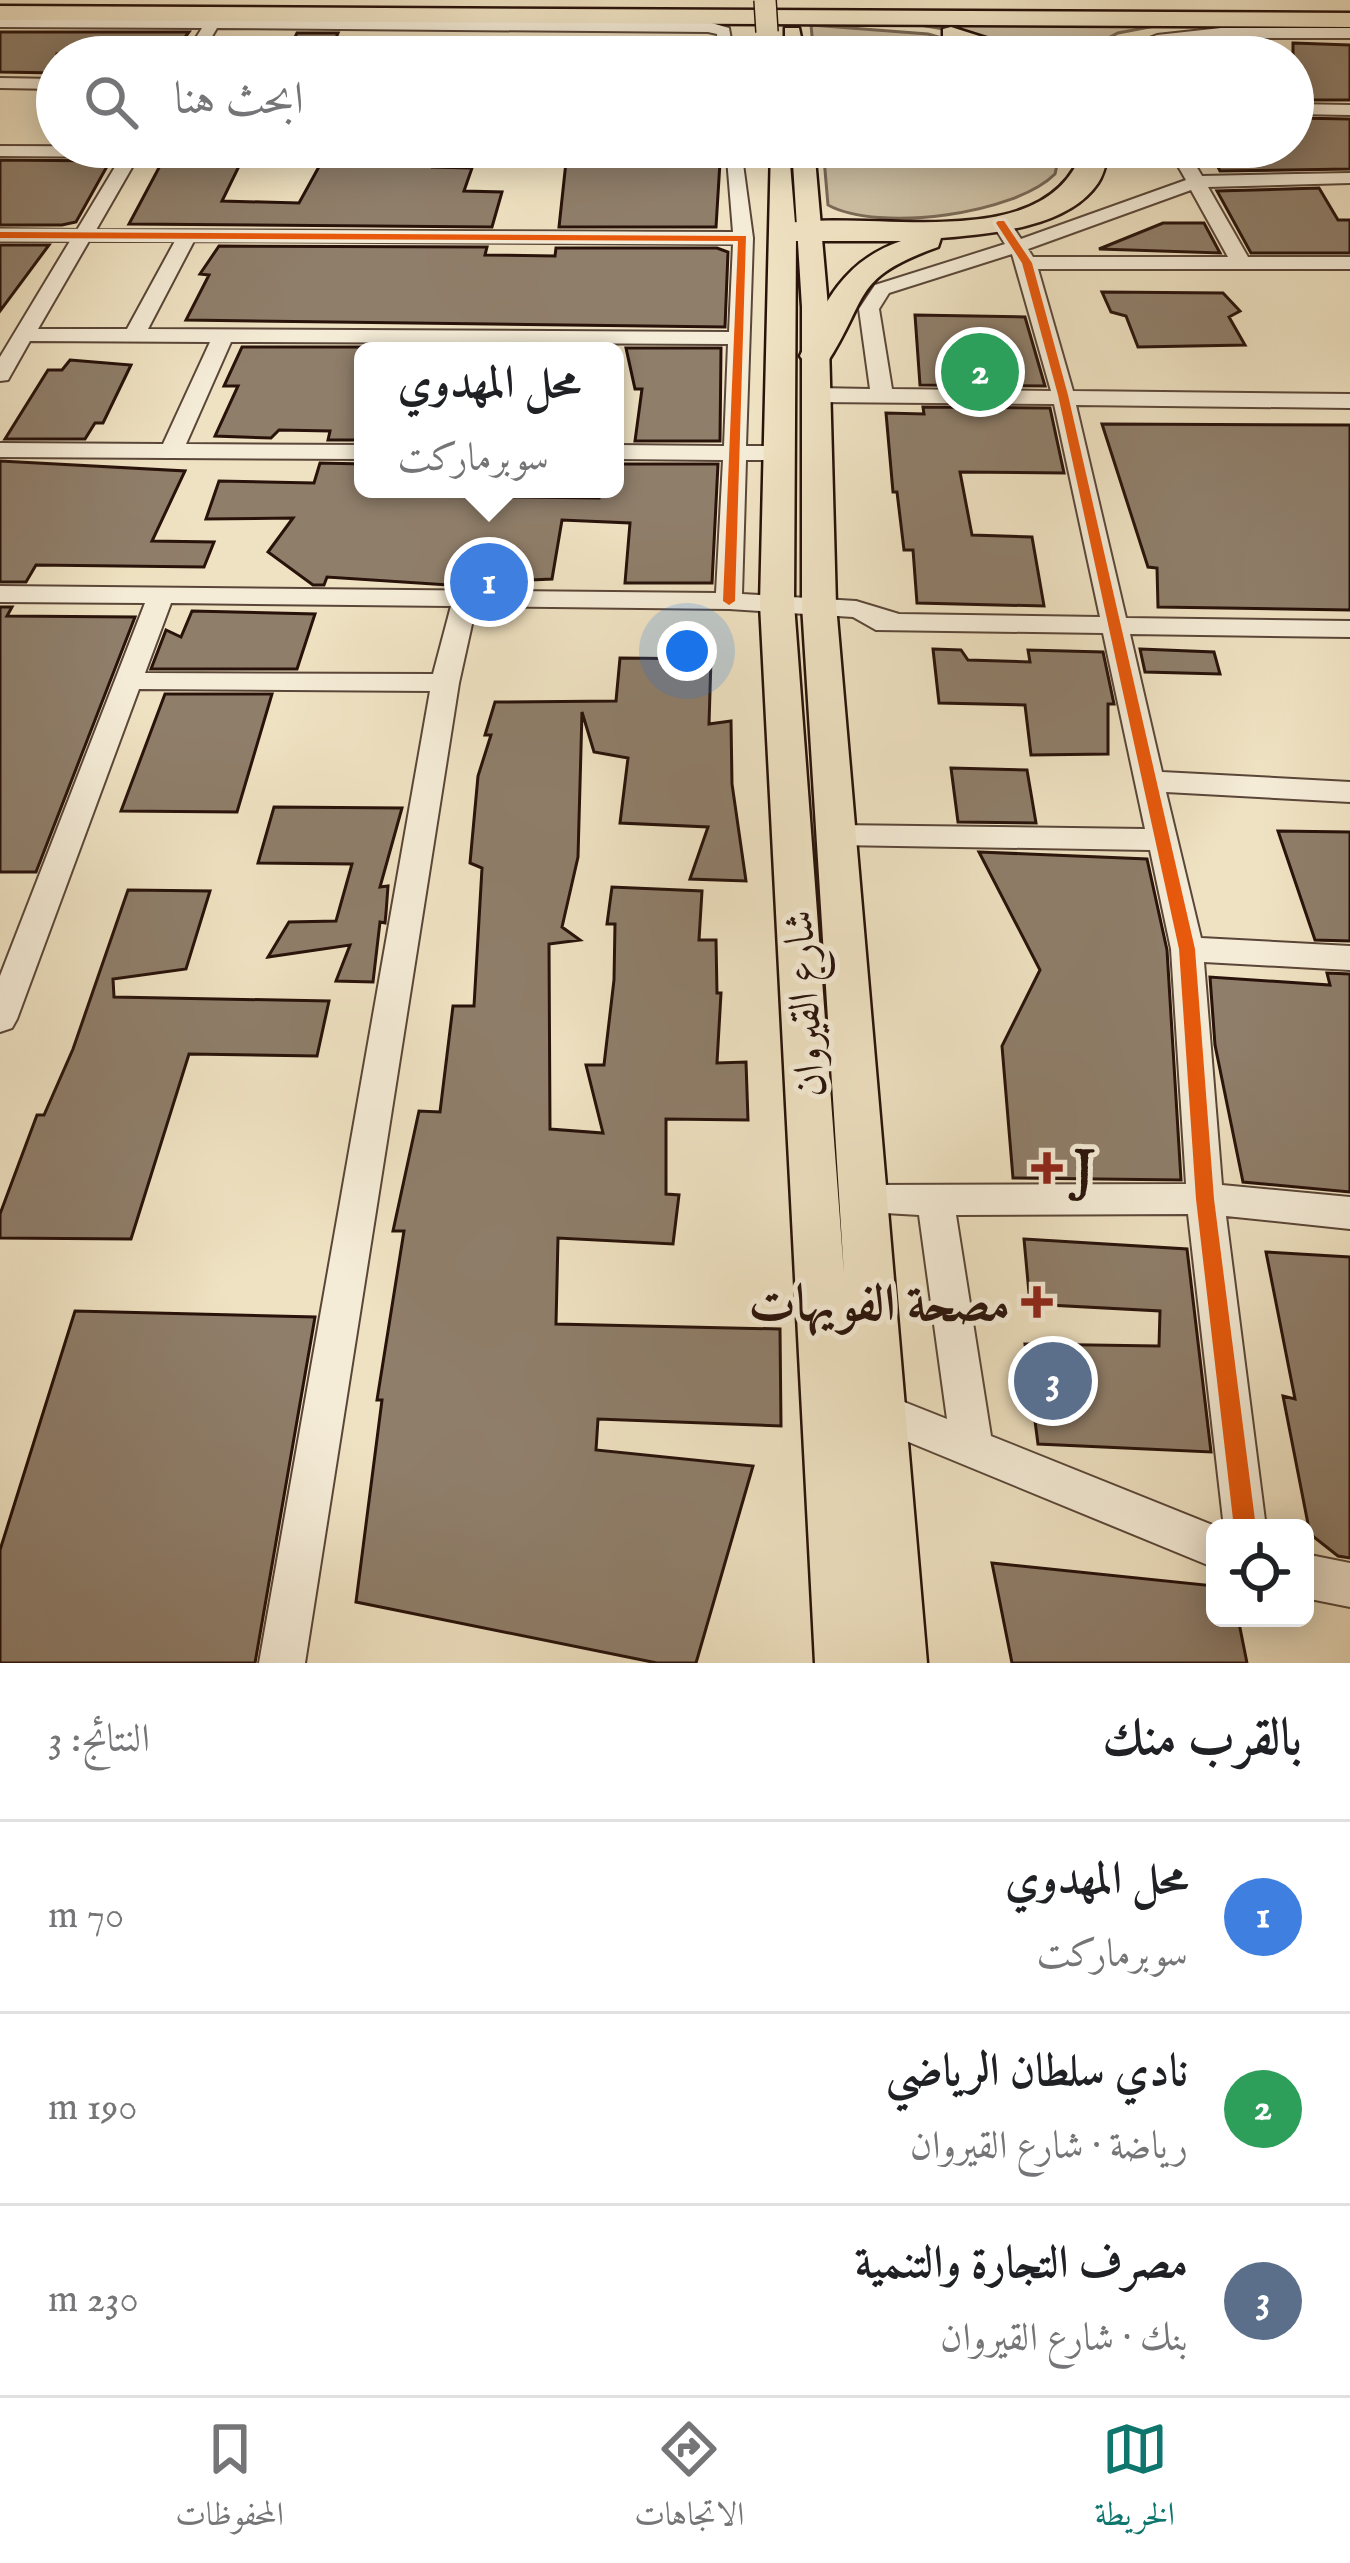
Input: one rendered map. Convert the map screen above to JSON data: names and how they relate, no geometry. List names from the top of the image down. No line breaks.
{"streets":{"main road":["شارع القيروان"]},"places":{"health":["J","مصحة الفويهات"]},"page":{"search":"ابحث هنا","pins":["2","1","3"],"popup":["محل المهدوي","سوبرماركت"],"heading":["بالقرب منك","النتائج: 3"],"list":[{"mark":"1","name":"محل المهدوي","note":"سوبرماركت","value":"70 m"},{"mark":"2","name":"نادي سلطان الرياضي","note":"رياضة · شارع القيروان","value":"190 m"},{"mark":"3","name":"مصرف التجارة والتنمية","note":"بنك · شارع القيروان","value":"230 m"}],"nav":["الخريطة","الاتجاهات","المحفوظات"]}}
